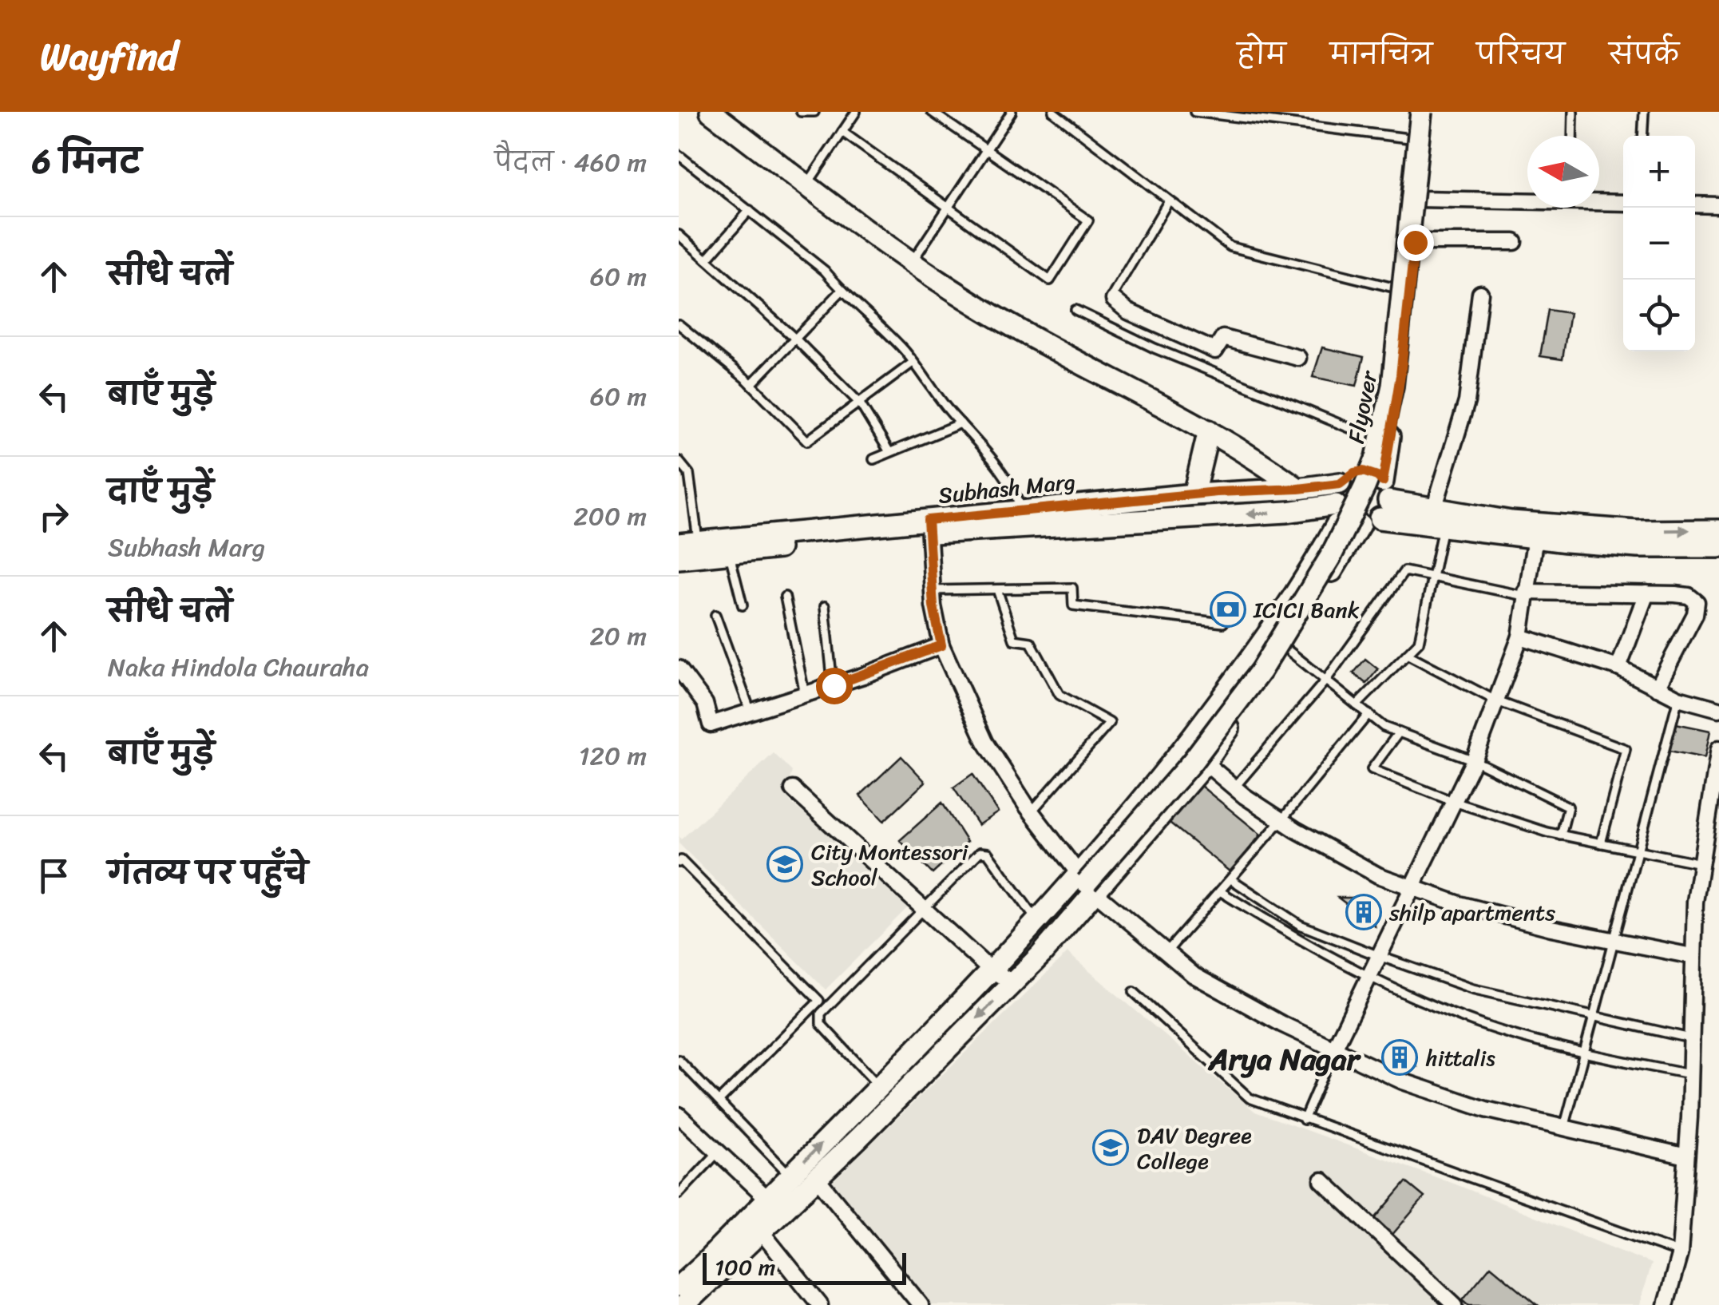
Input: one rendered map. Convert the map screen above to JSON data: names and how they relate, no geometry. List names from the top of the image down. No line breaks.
{"streets":{"main road":["Flyover","Subhash Marg"]},"districts":["Arya Nagar"],"places":{"bank":["ICICI Bank"],"school or university":["City Montessori School","DAV Degree College"],"building":["shilp apartments","hittalis"]},"scale_bar":"100 m","north":"left","page":{"header":"Wayfind","nav":["होम","मानचित्र","परिचय","संपर्क"],"heading":["6 मिनट","पैदल · 460 m"],"map_buttons":["+","−"],"list":[["सीधे चलें","60 m"],["बाएँ मुड़ें","60 m"],["दाएँ मुड़ें","Subhash Marg","200 m"],["सीधे चलें","Naka Hindola Chauraha","20 m"],["बाएँ मुड़ें","120 m"],"गंतव्य पर पहुँचे"],"scale":"100 m"}}
